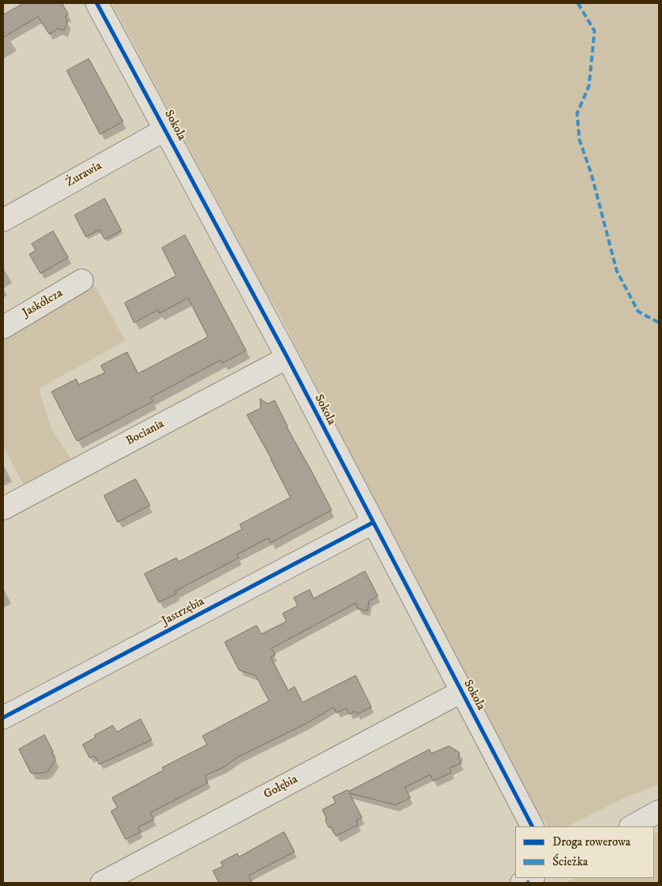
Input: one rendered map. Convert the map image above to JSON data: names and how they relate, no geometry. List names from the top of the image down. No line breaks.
{"streets":{"street":["Sokola","Żurawia","Jaskółcza","Bociania","Jastrzębia","Gołębia"]},"crossings":[["Sokola","Żurawia"],["Sokola","Bociania"],["Sokola","Jastrzębia"],["Sokola","Gołębia"]],"legend":["Droga rowerowa","Ścieżka"]}
